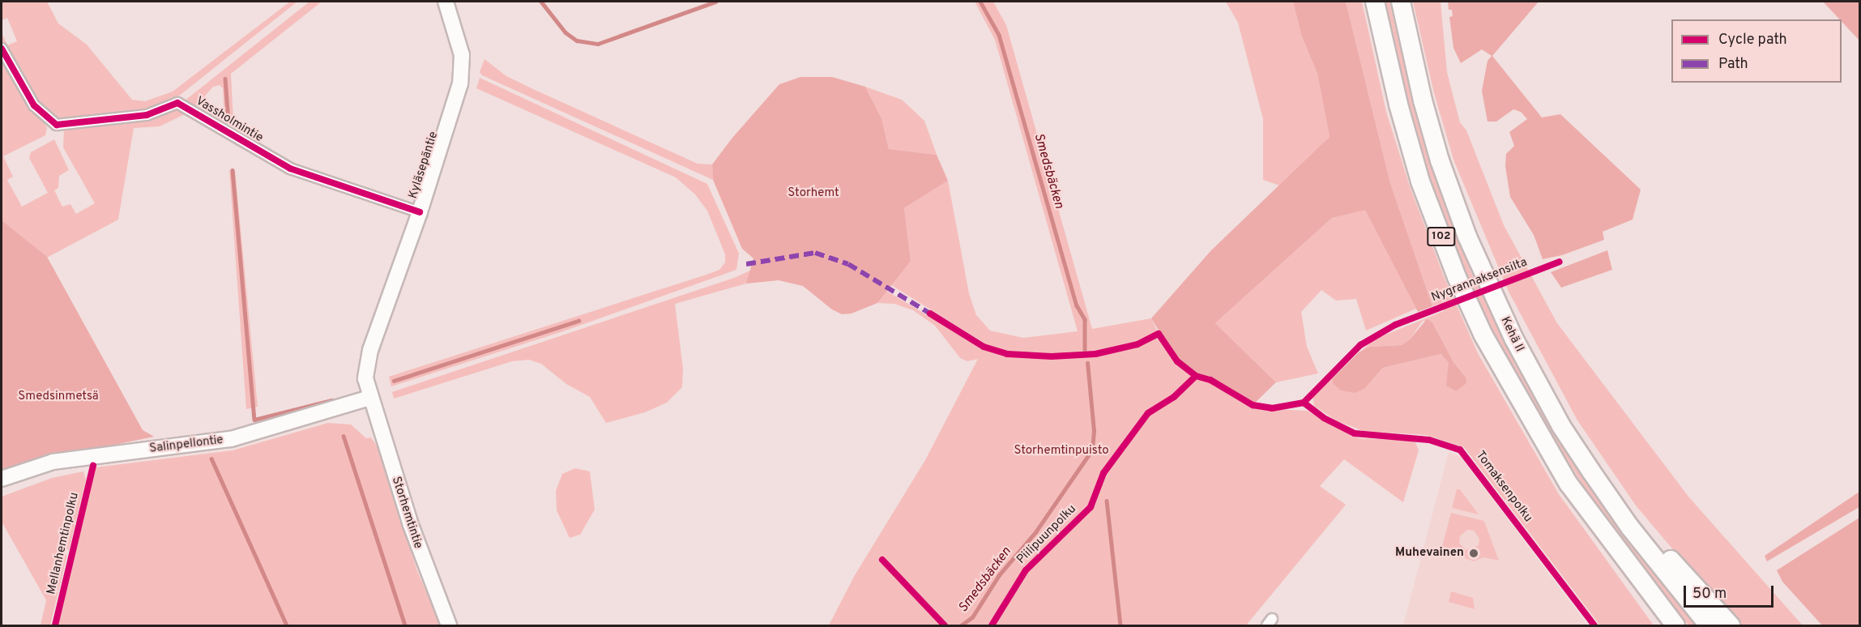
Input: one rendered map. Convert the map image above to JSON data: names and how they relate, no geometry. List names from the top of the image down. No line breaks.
{"streets":{"highway":["102","Kehä II"],"main road":["Kyläsepäntie","Salinpellontie","Storhemtintie"],"street":["Vassholmintie"],"cycle path":["Nygrannaksensilta","Tomaksenpolku","Piilipuunpolku","Mellanhemtinpolku"]},"crossings":[["Vassholmintie","Kyläsepäntie"],["Kyläsepäntie","Salinpellontie"],["Kyläsepäntie","Storhemtintie"],["Salinpellontie","Storhemtintie"]],"water":["Smedsbäcken"],"parks":["Storhemt","Smedsinmetsä","Storhemtinpuisto"],"places":["Muhevainen"],"legend":["Cycle path","Path"],"scale_bar":"50 m"}
